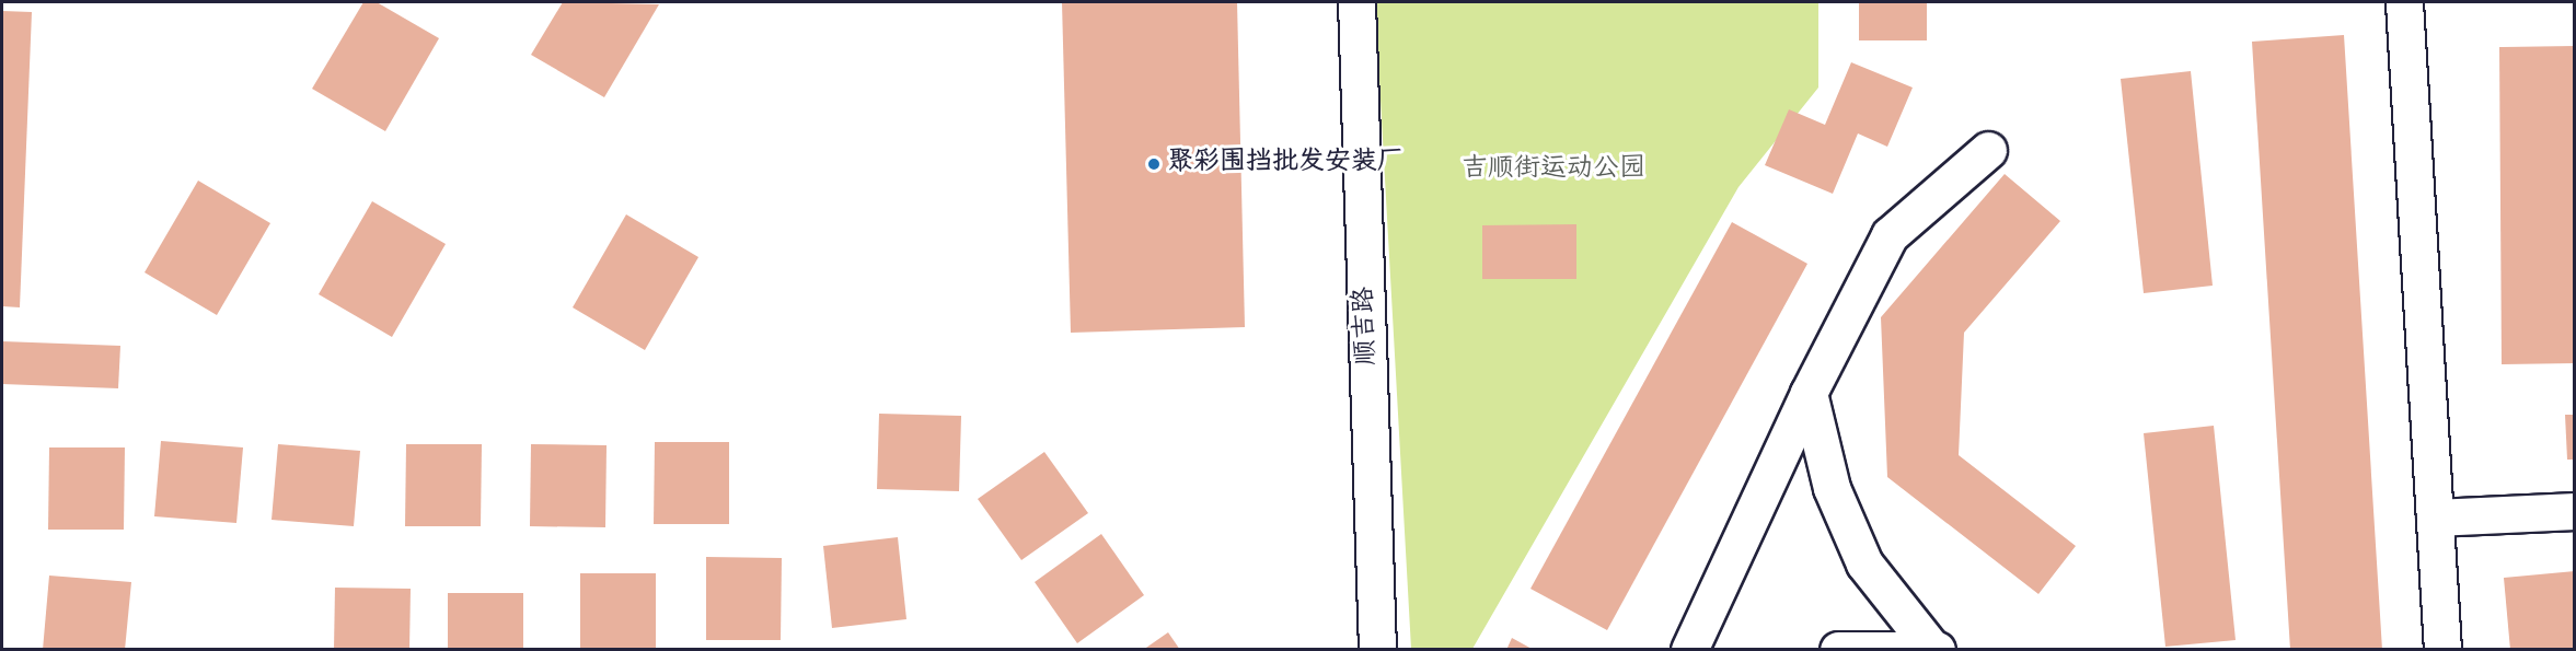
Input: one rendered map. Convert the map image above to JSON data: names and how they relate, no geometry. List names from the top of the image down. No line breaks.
{"streets":{"street":["顺吉路"]},"parks":["吉顺街运动公园"],"places":["聚彩围挡批发安装厂"]}
